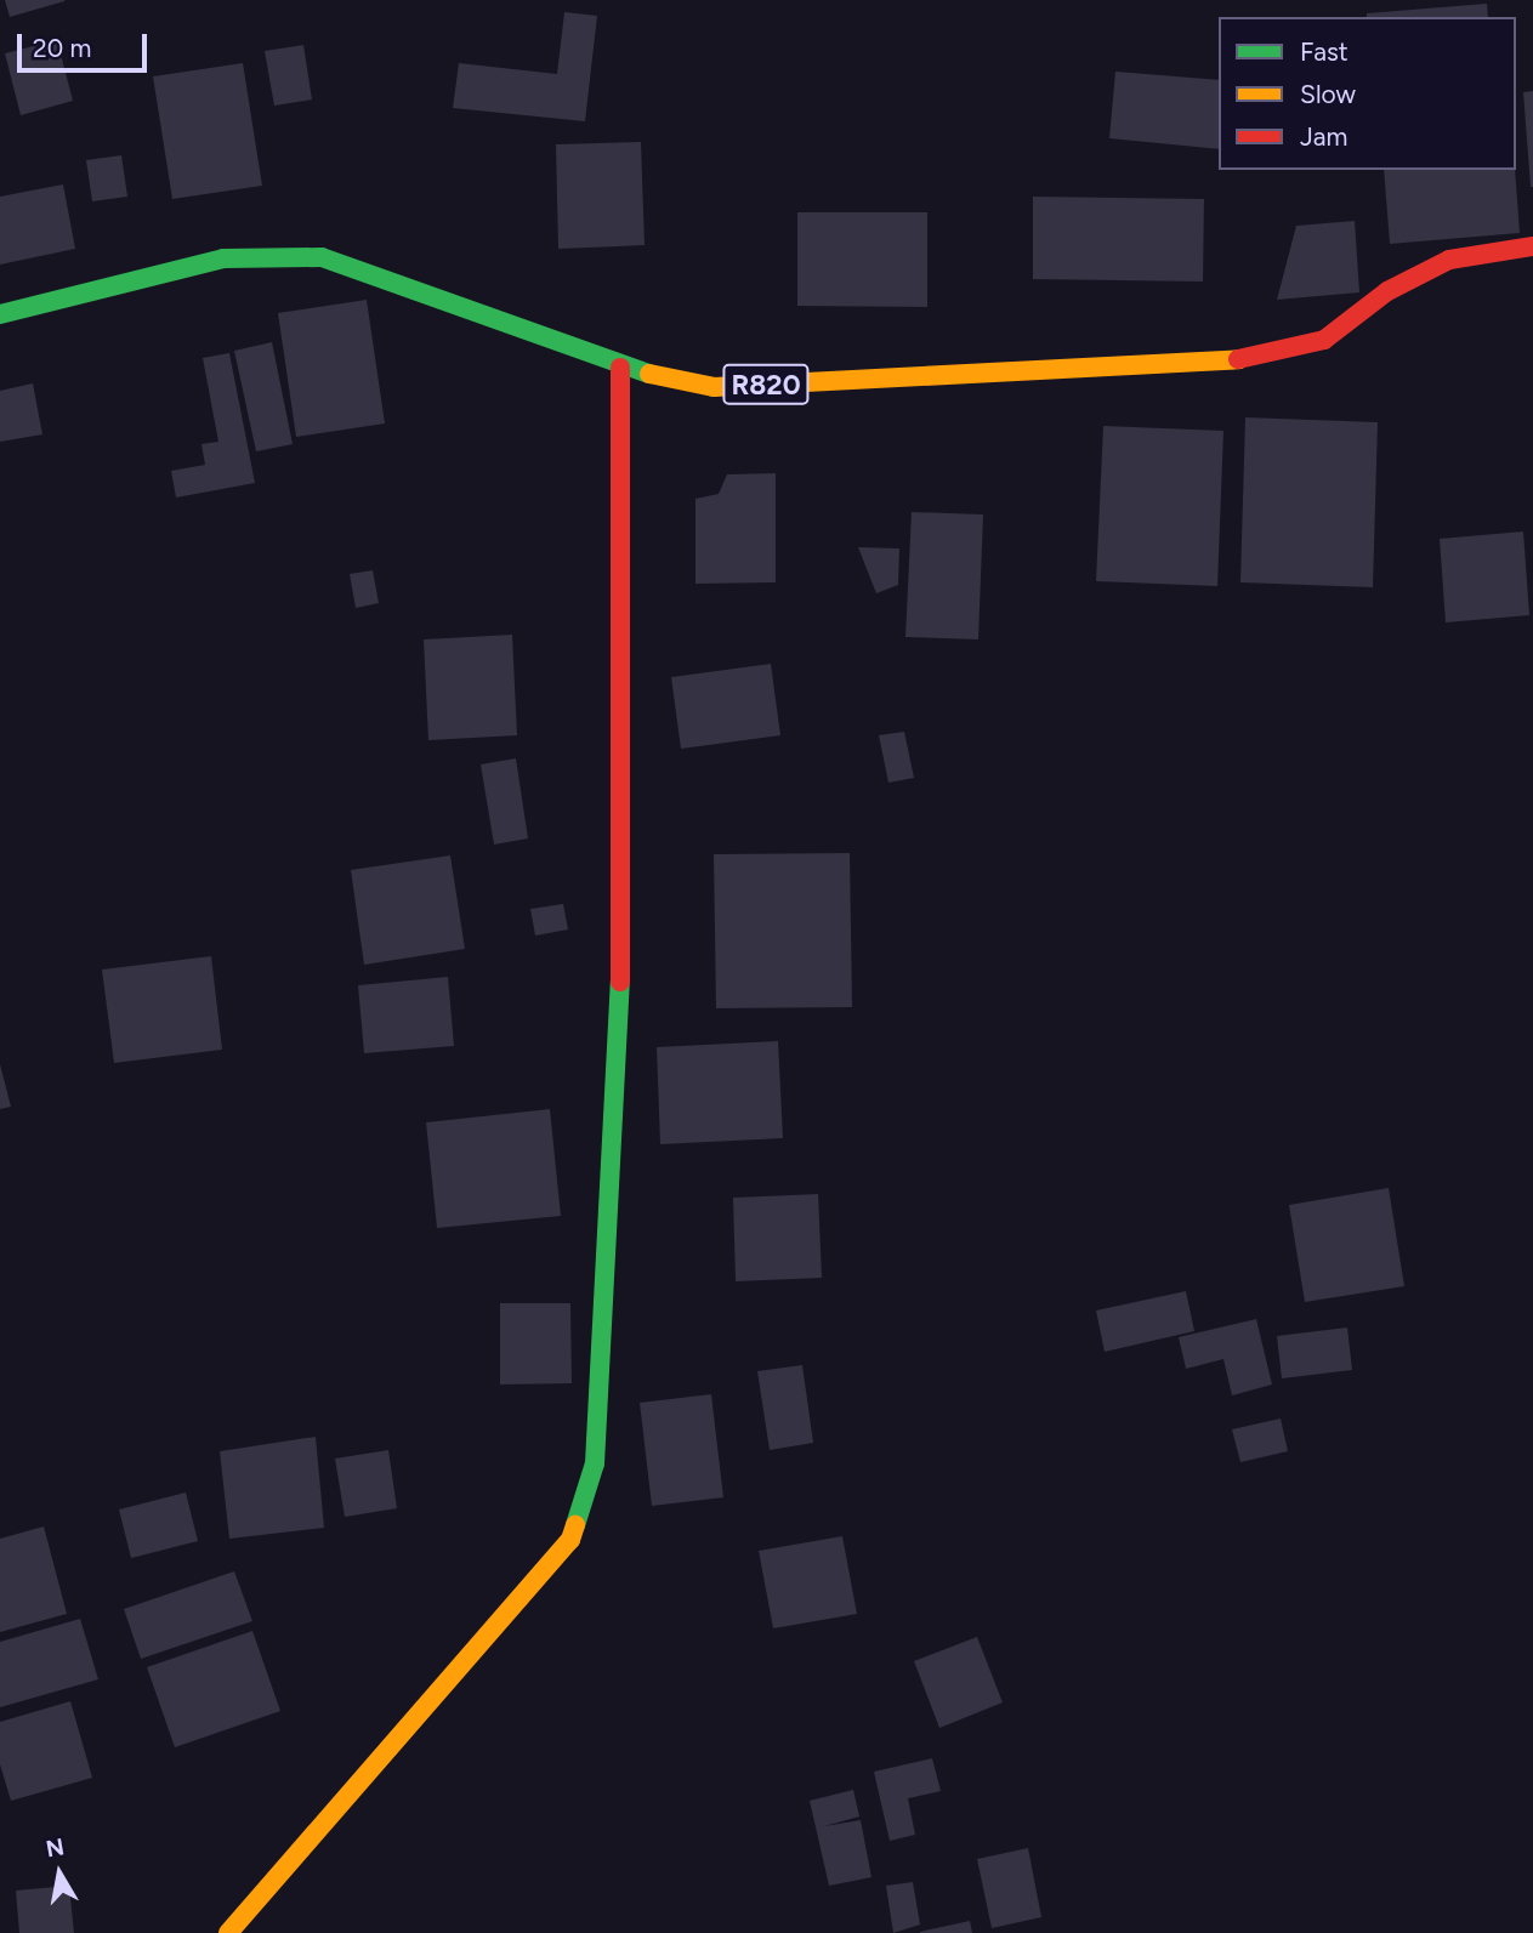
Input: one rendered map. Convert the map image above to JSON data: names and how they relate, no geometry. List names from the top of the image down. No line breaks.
{"streets":{"street":["R820"]},"legend":["Fast","Slow","Jam"],"scale_bar":"20 m","north":"top"}
